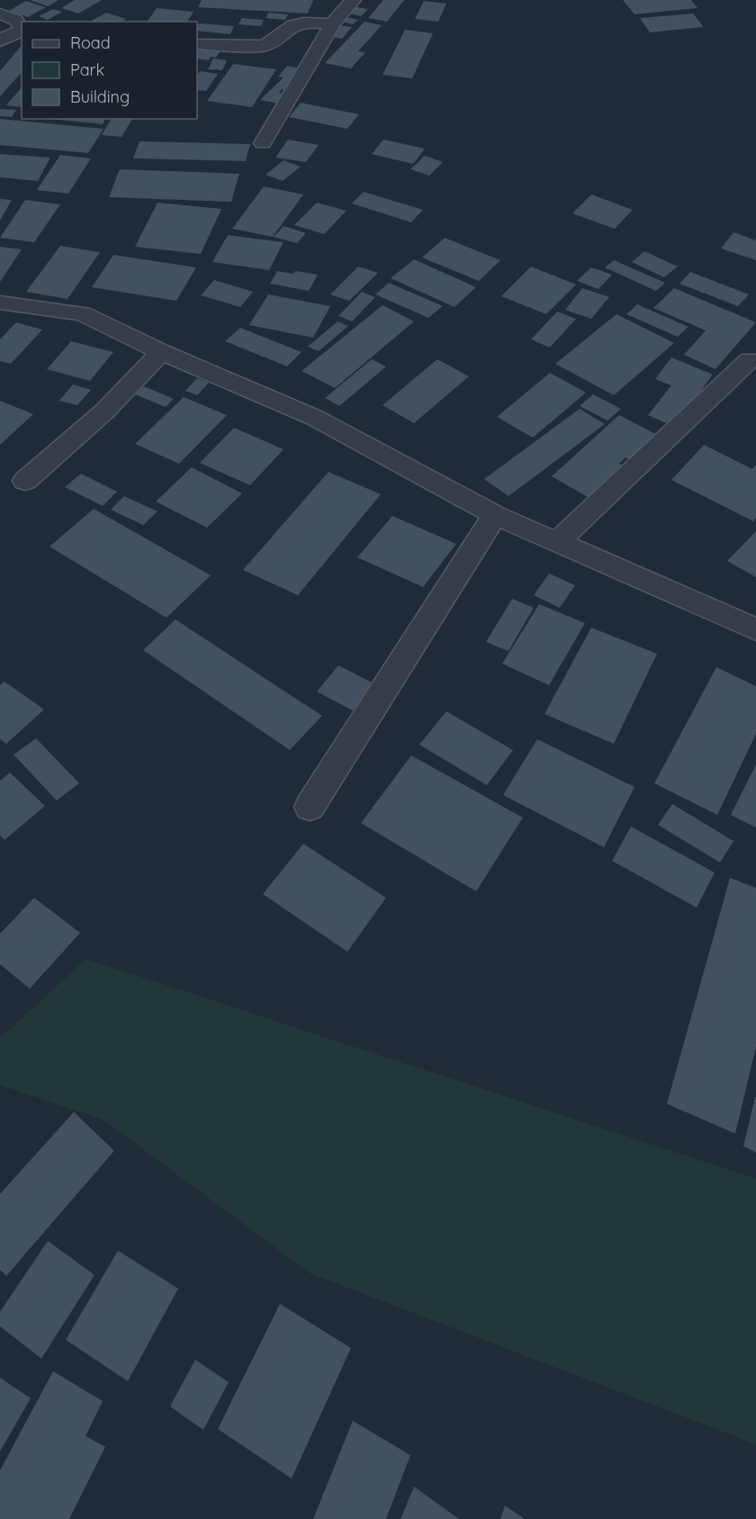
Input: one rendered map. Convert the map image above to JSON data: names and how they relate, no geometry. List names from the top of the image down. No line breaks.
{"legend":["Road","Park","Building"]}
